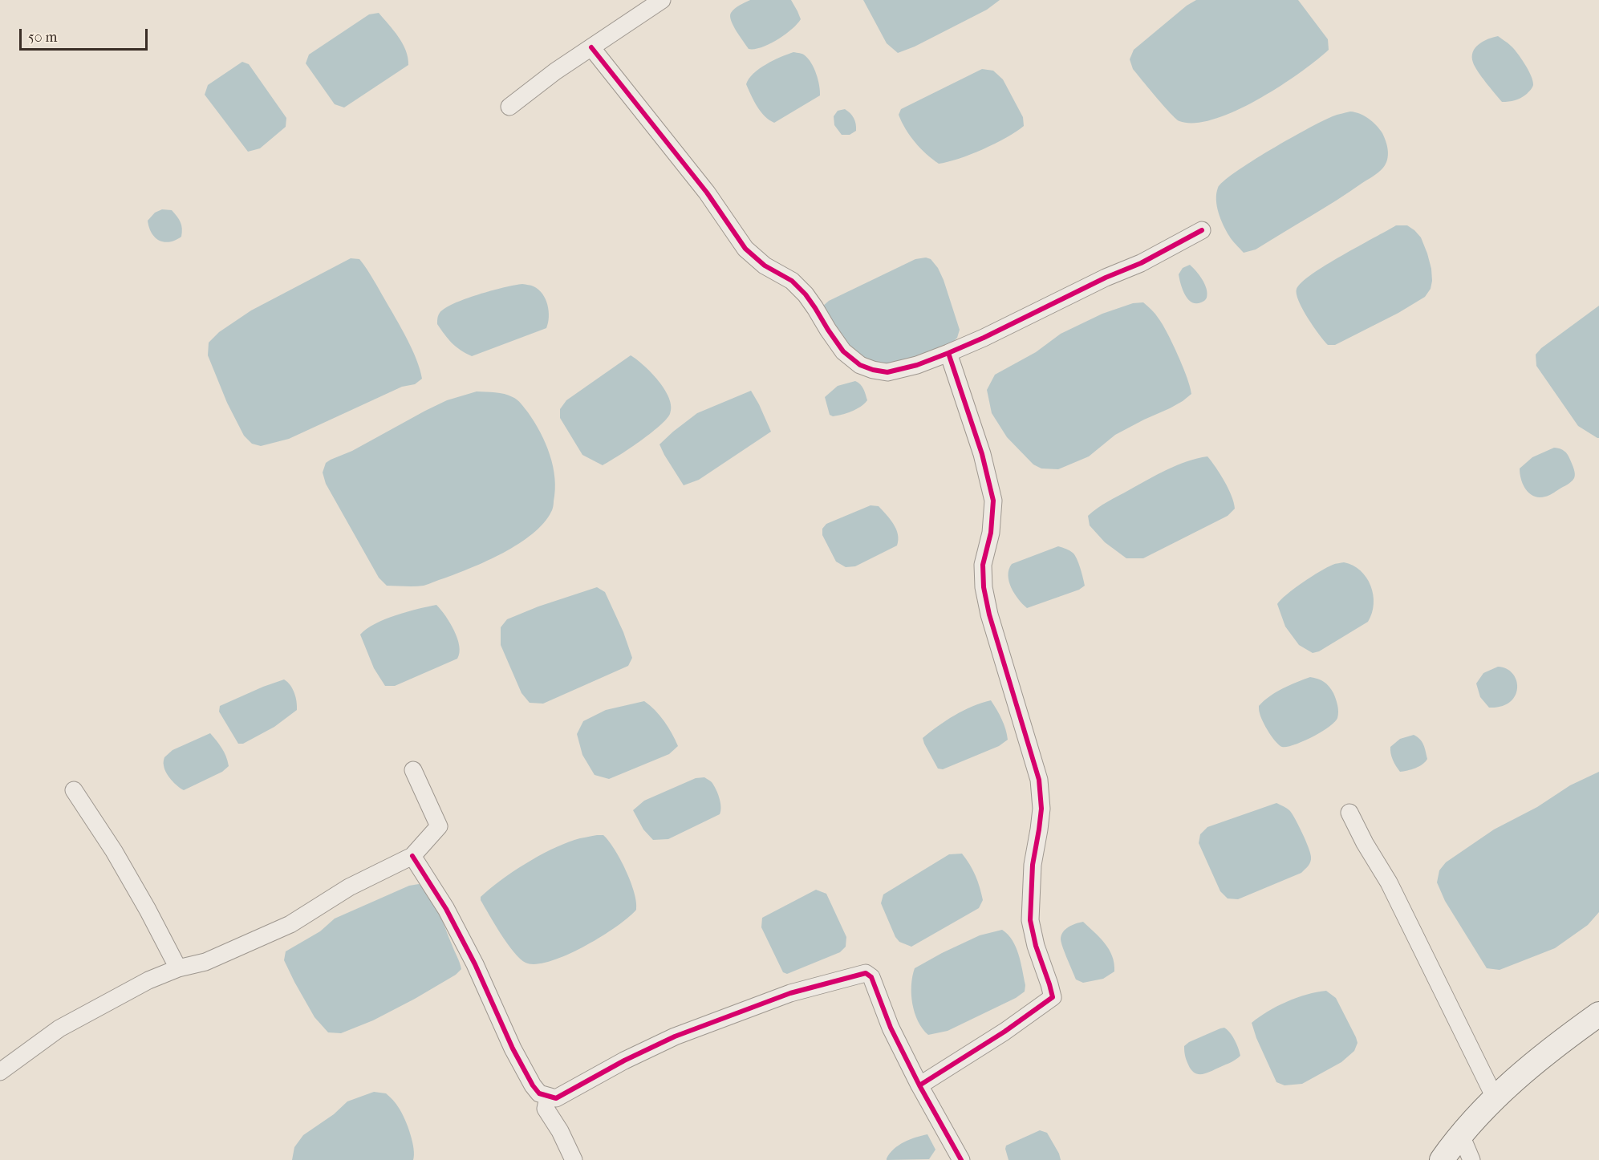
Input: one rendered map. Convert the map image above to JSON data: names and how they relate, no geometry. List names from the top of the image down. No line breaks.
{"scale_bar":"50 m"}
